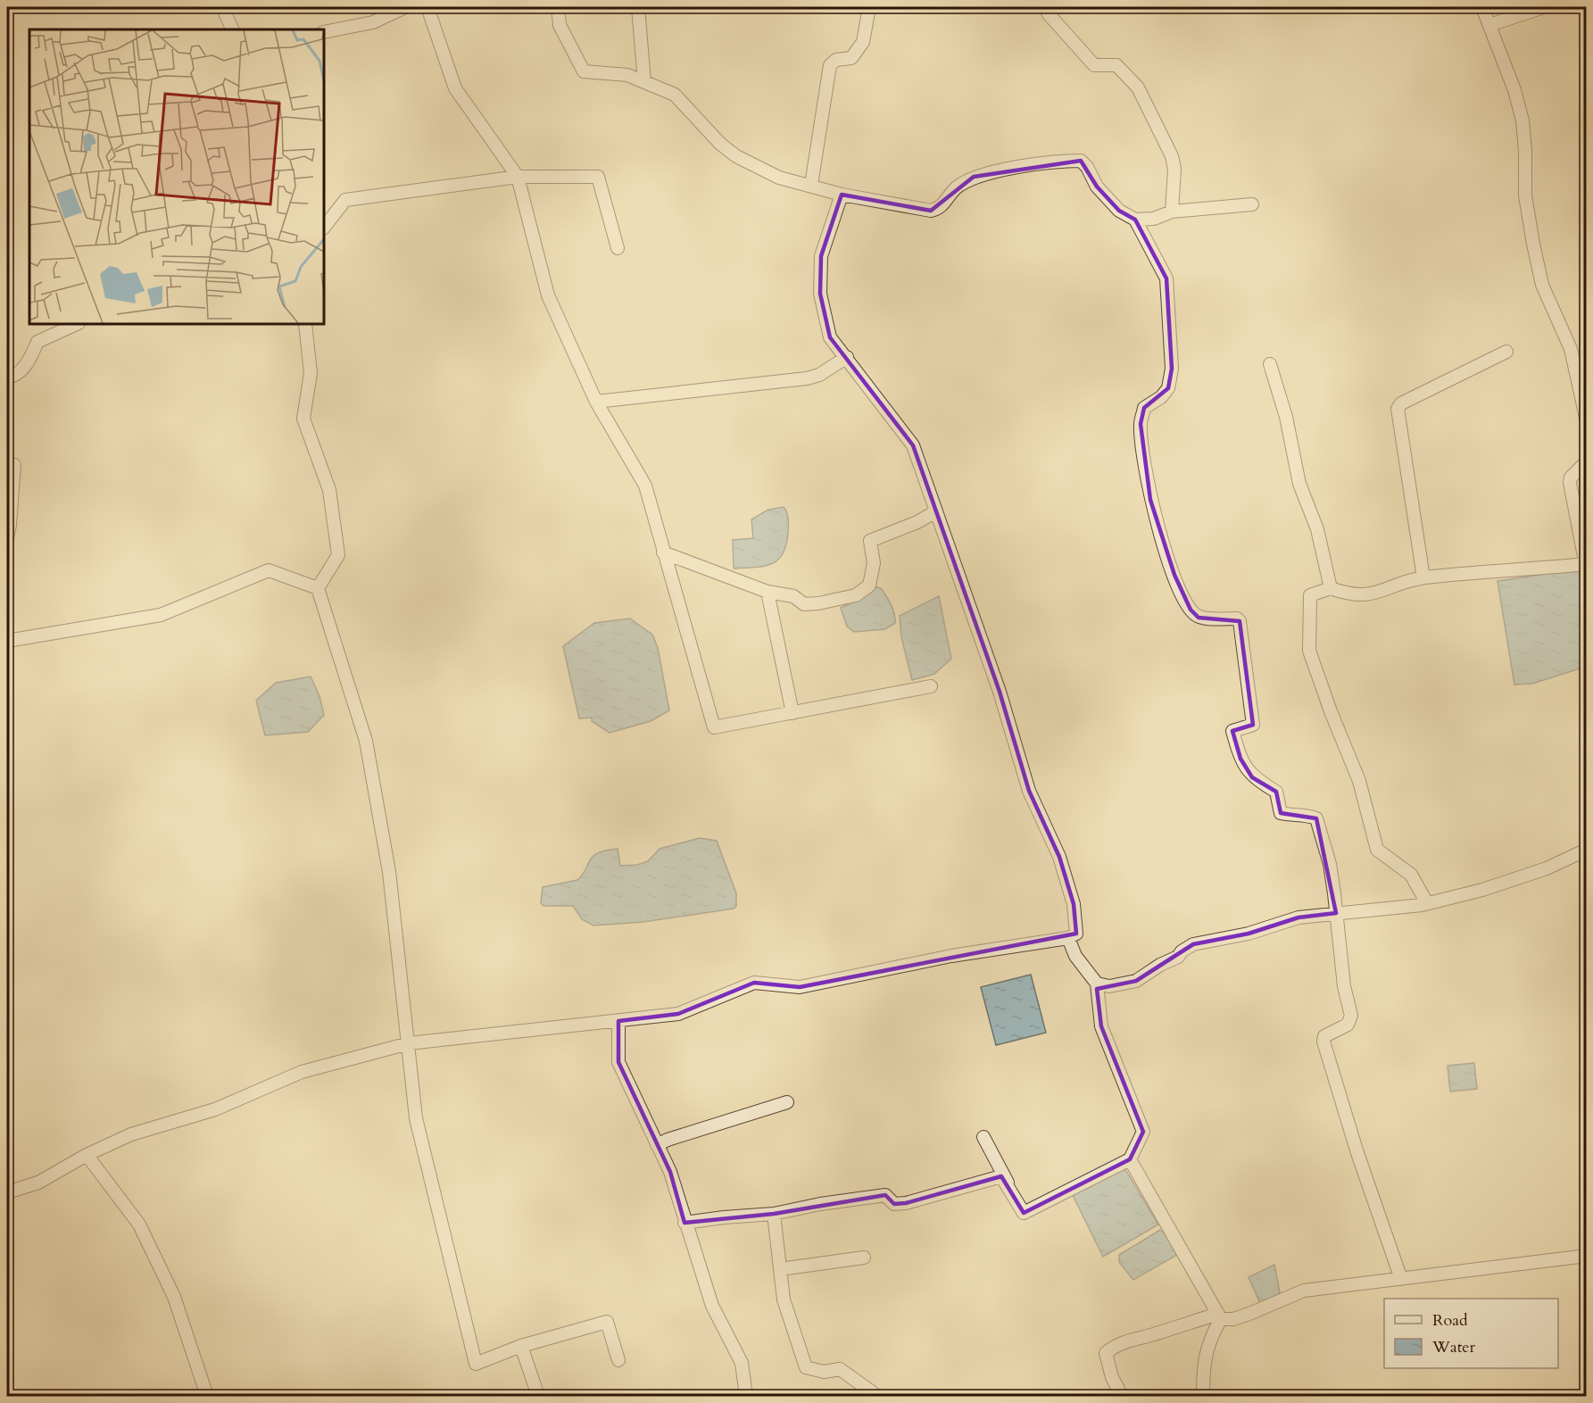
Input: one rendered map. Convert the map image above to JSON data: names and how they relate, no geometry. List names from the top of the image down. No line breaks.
{"legend":["Road","Water"]}
